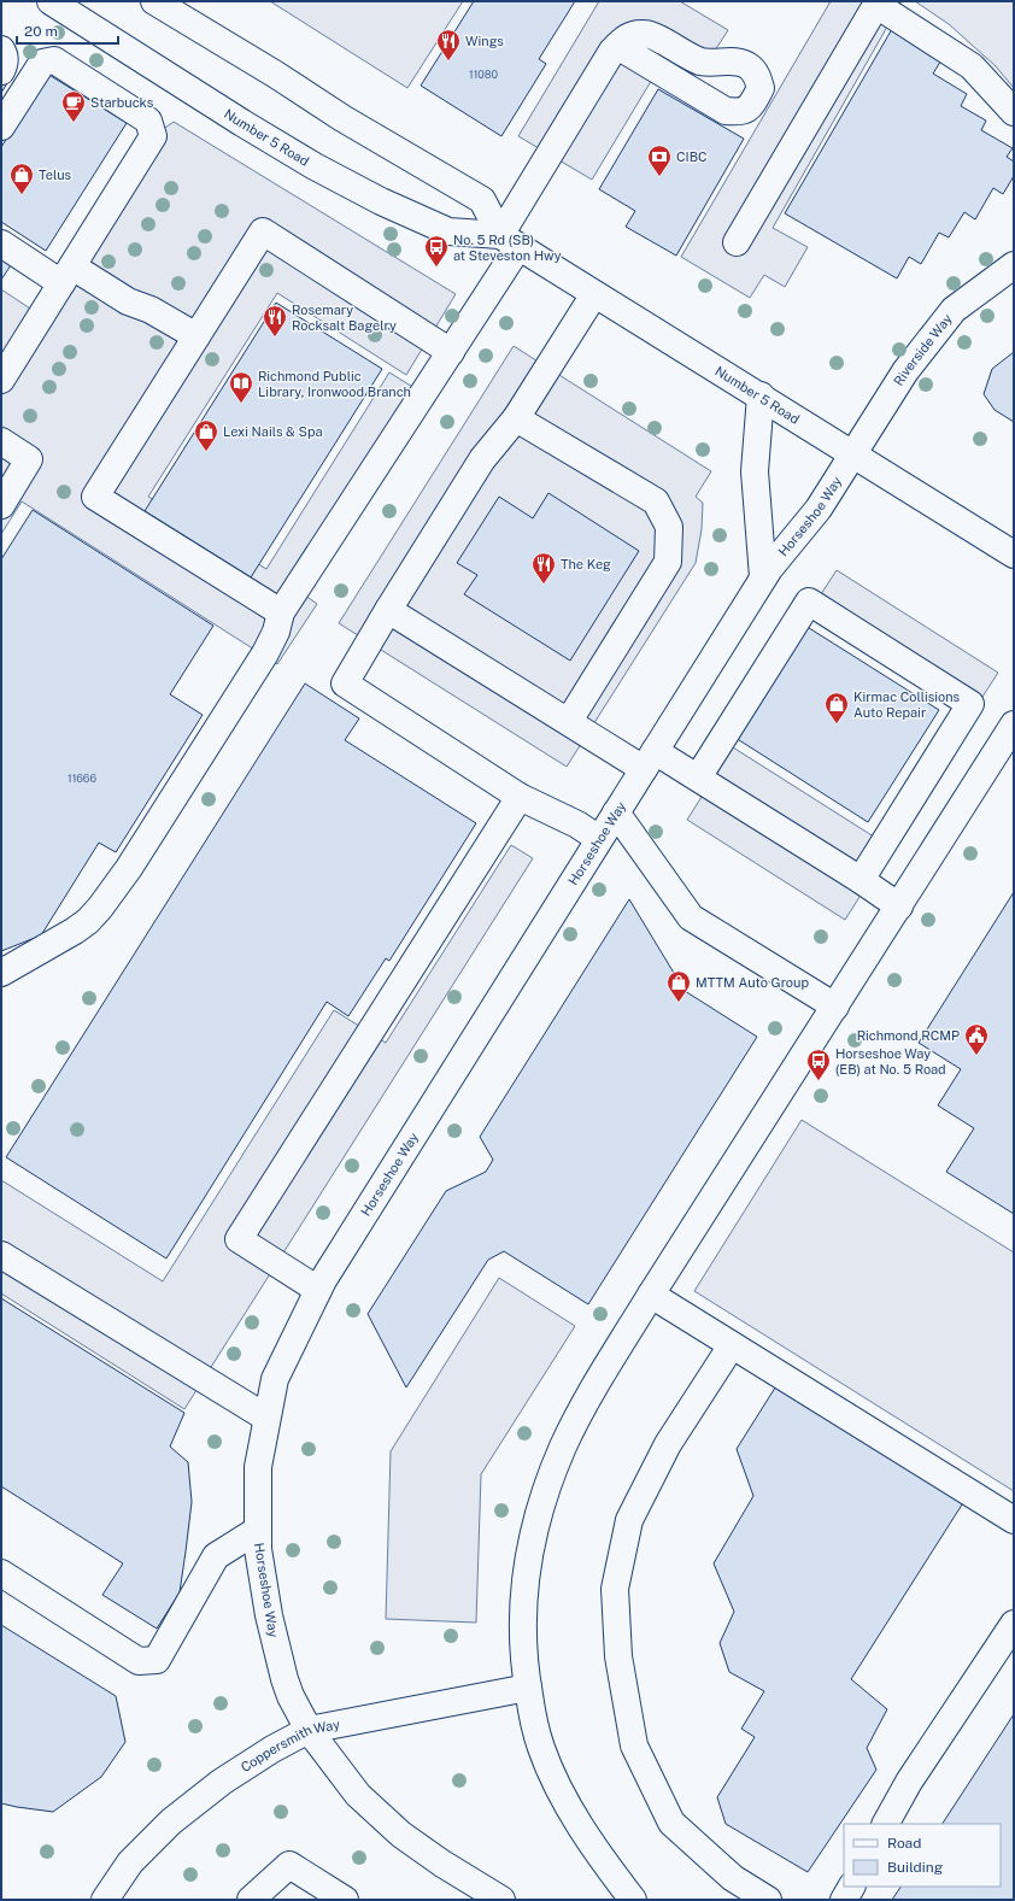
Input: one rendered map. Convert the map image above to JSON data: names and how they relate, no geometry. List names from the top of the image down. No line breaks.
{"streets":{"street":["Number 5 Road","Riverside Way","Horseshoe Way","Coppersmith Way"]},"crossings":[["Number 5 Road","Riverside Way"],["Number 5 Road","Horseshoe Way"],["Riverside Way","Horseshoe Way"],["Horseshoe Way","Coppersmith Way"]],"places":{"restaurant":["Wings","Rosemary Rocksalt Bagelry","The Keg"],"cafe":["Starbucks"],"bank":["CIBC"],"shop":["Telus","Lexi Nails & Spa","Kirmac Collisions Auto Repair","MTTM Auto Group"],"bus stop":["No. 5 Rd (SB) at Steveston Hwy","Horseshoe Way (EB) at No. 5 Road"],"library":["Richmond Public Library, Ironwood Branch"],"public building":["Richmond RCMP"]},"house_numbers":["11080","11666"],"legend":["Road","Building"],"scale_bar":"20 m"}
